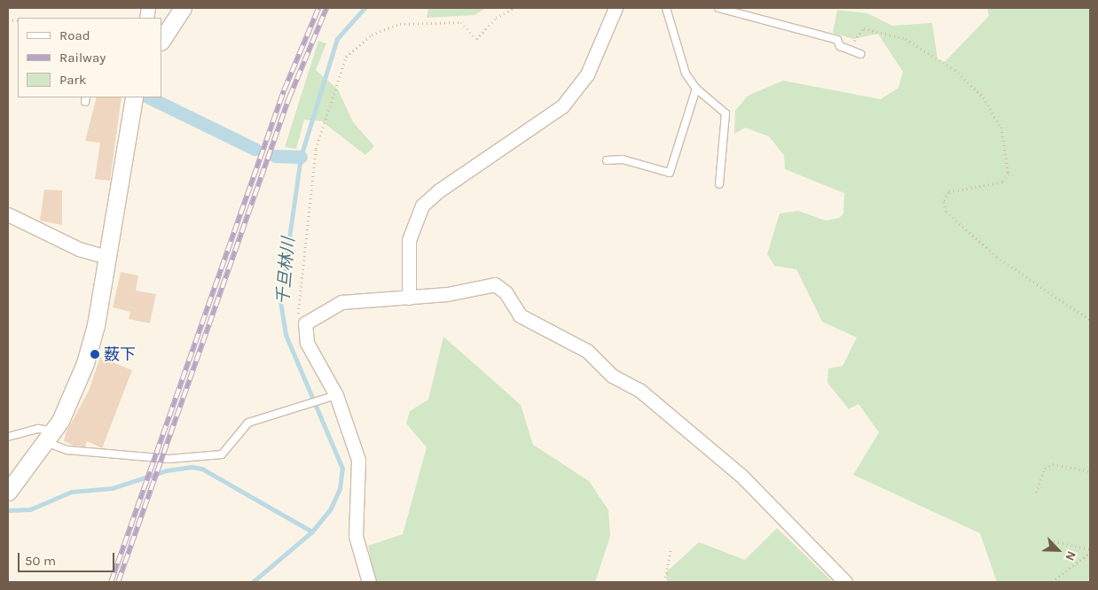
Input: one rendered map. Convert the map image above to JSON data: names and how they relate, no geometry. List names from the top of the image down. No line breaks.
{"water":["千旦林川"],"places":["薮下"],"legend":["Road","Railway","Park"],"scale_bar":"50 m","north":"bottom right"}
